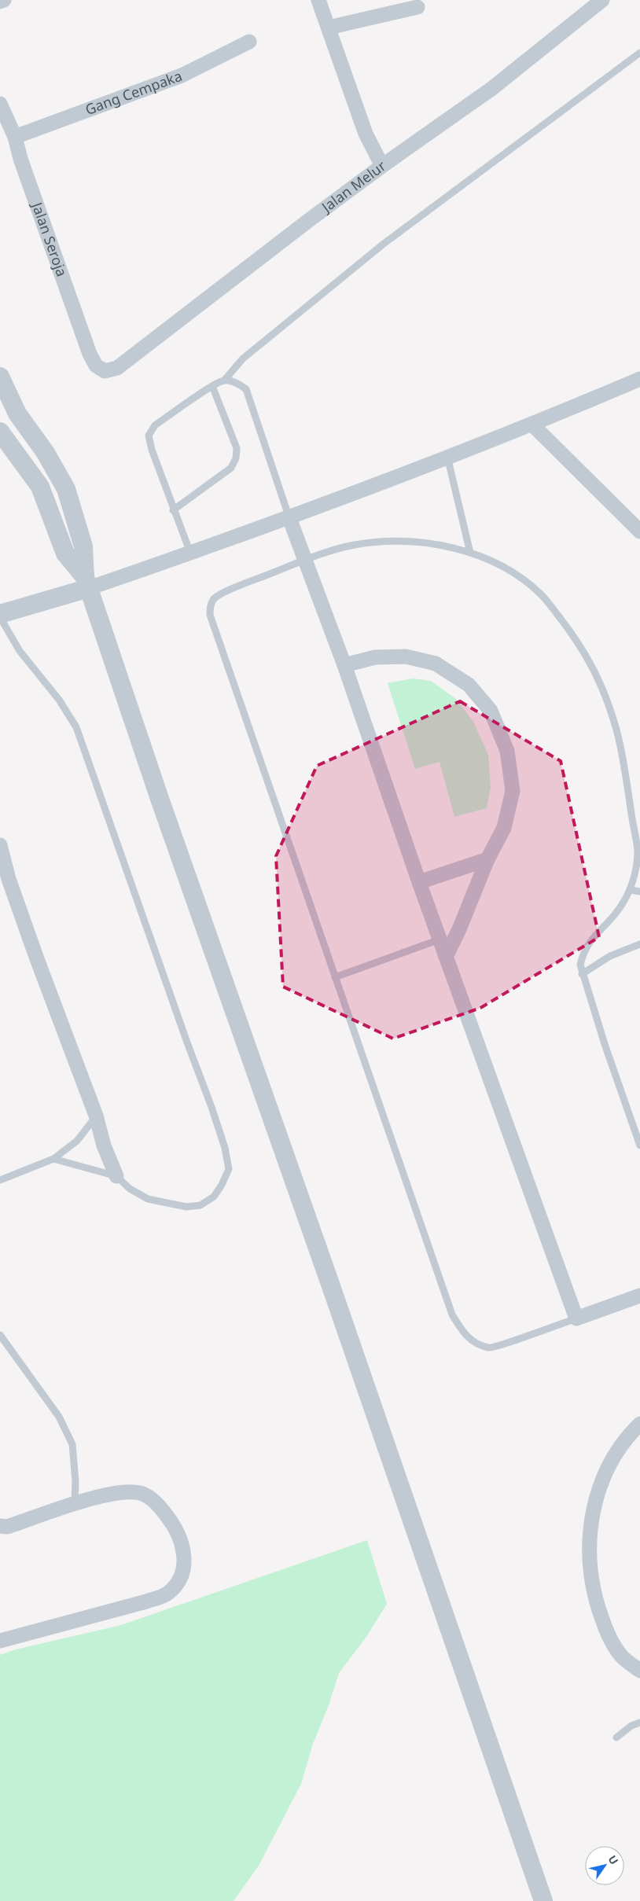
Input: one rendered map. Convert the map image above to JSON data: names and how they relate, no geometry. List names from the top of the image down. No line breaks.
{"streets":{"street":["Gang Cempaka","Jalan Melur","Jalan Seroja"]},"crossings":[["Gang Cempaka","Jalan Seroja"],["Jalan Melur","Jalan Seroja"]],"north":"top right"}
